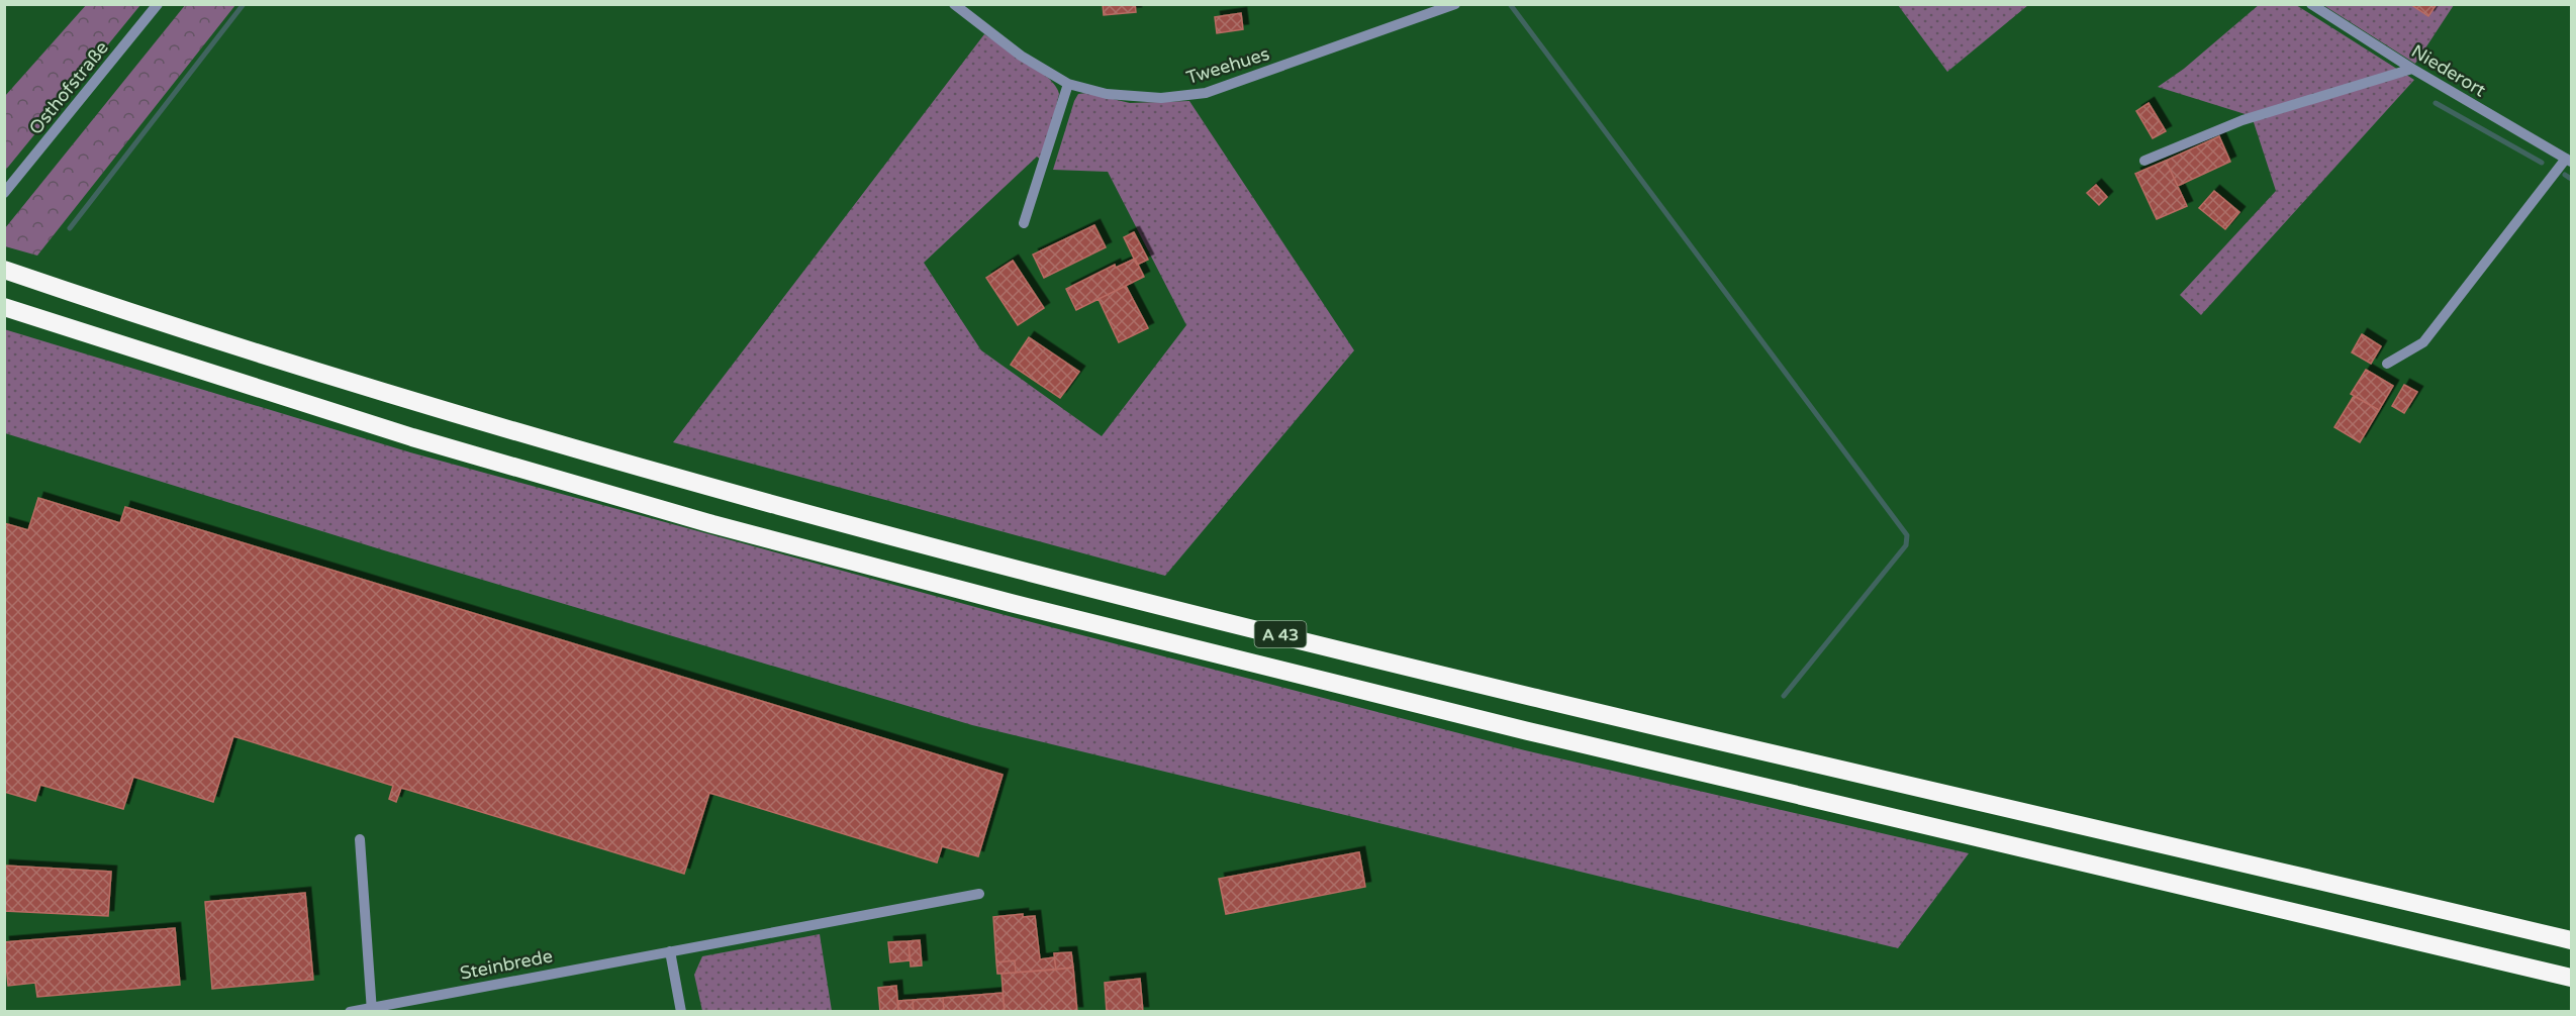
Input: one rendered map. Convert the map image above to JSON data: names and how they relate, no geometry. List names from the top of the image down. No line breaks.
{"streets":{"highway":["A 43"],"street":["Tweehues","Niederort","Osthofstraße","Steinbrede"]}}
